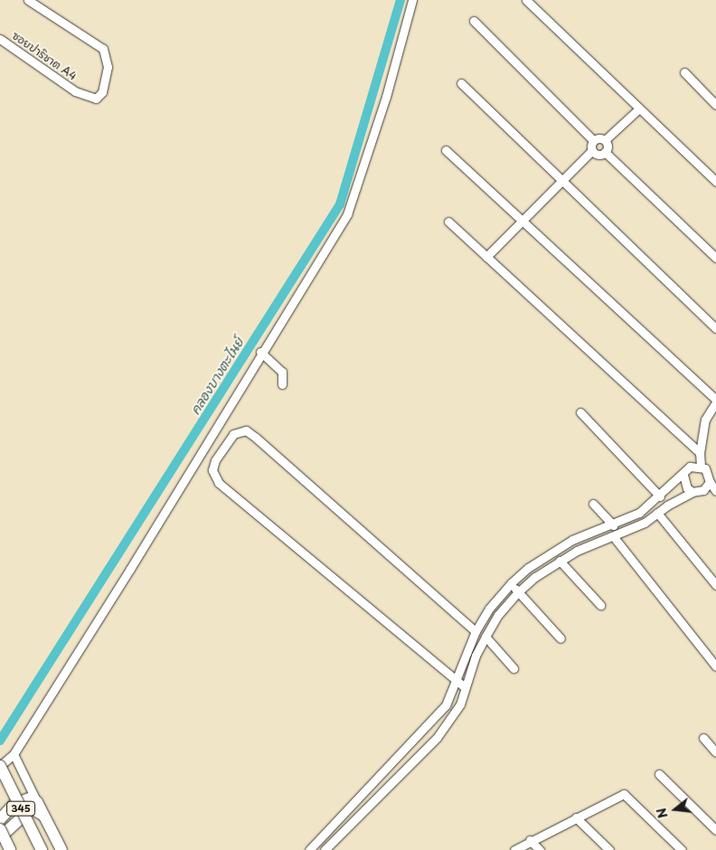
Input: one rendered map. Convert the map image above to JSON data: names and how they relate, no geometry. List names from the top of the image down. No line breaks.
{"streets":{"main road":["345"],"street":["ซอยปาริชาต A4"]},"water":["คลองบางตะไนย์"],"north":"left"}
